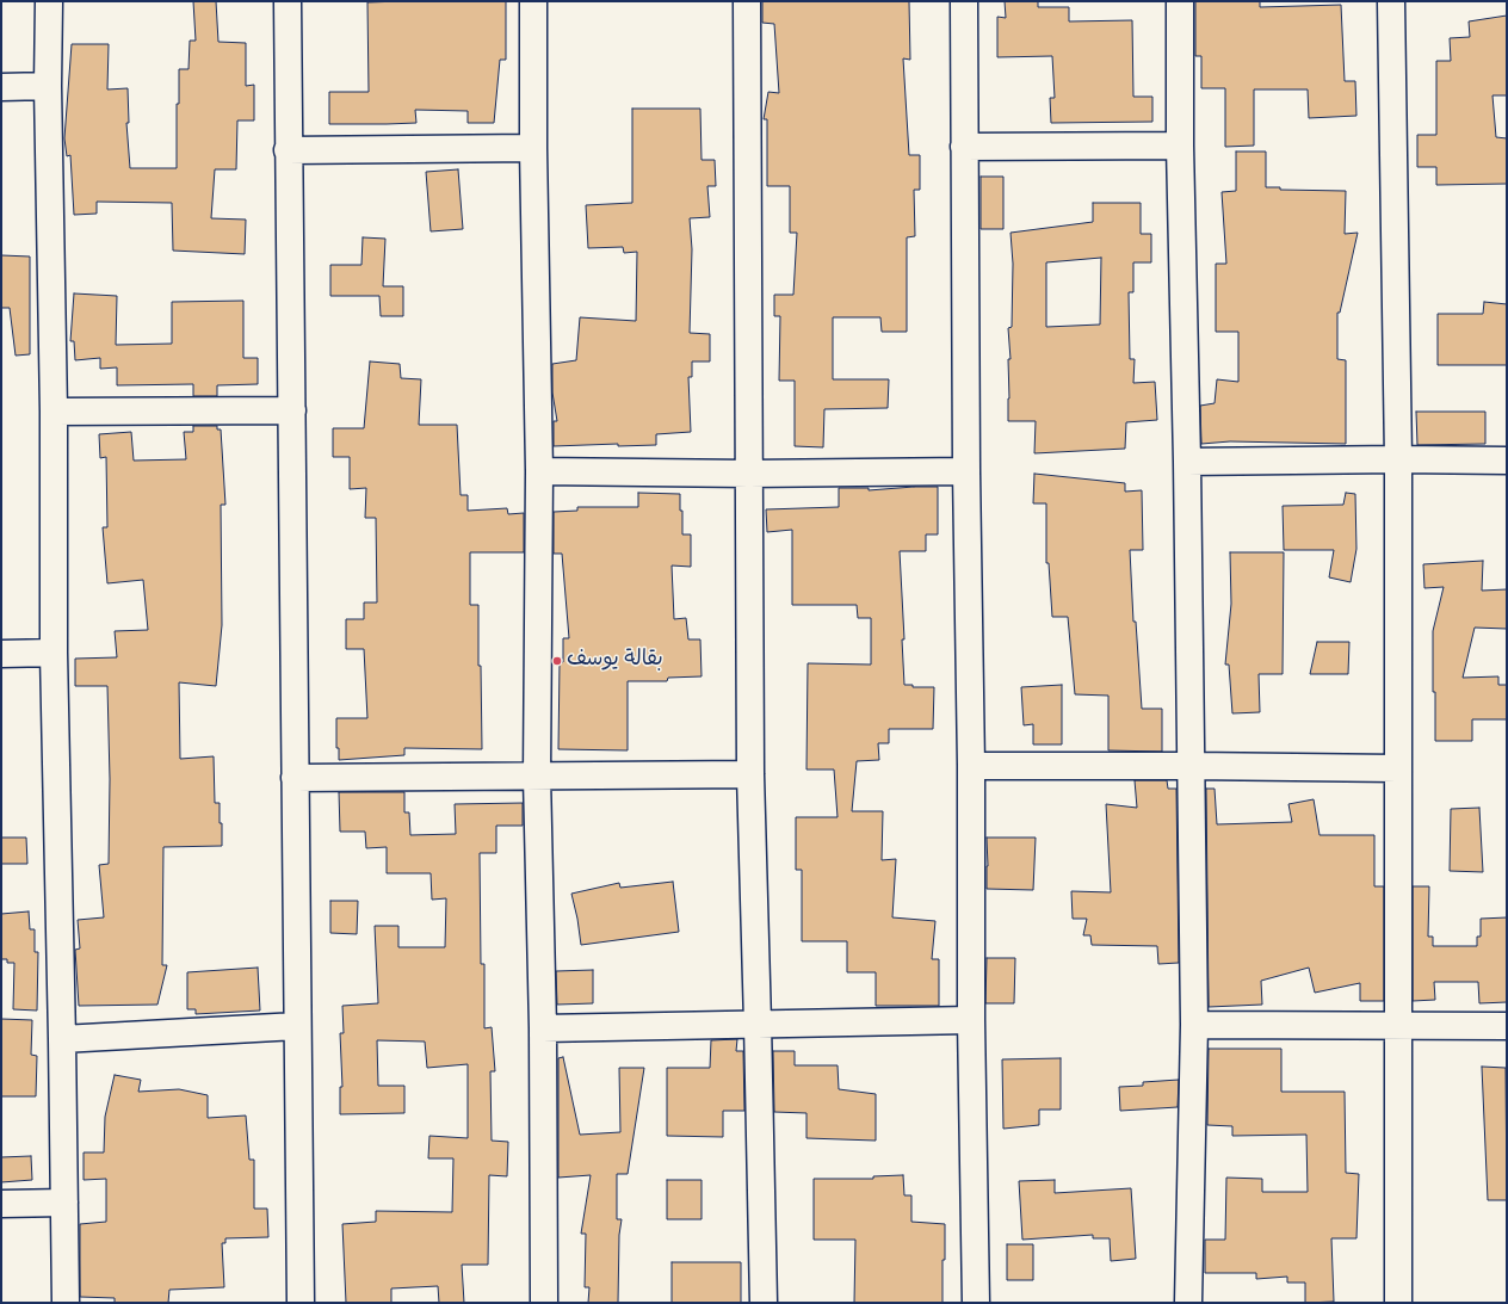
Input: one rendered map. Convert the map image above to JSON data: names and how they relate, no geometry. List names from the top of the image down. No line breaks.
{"places":["بقالة يوسف"]}
